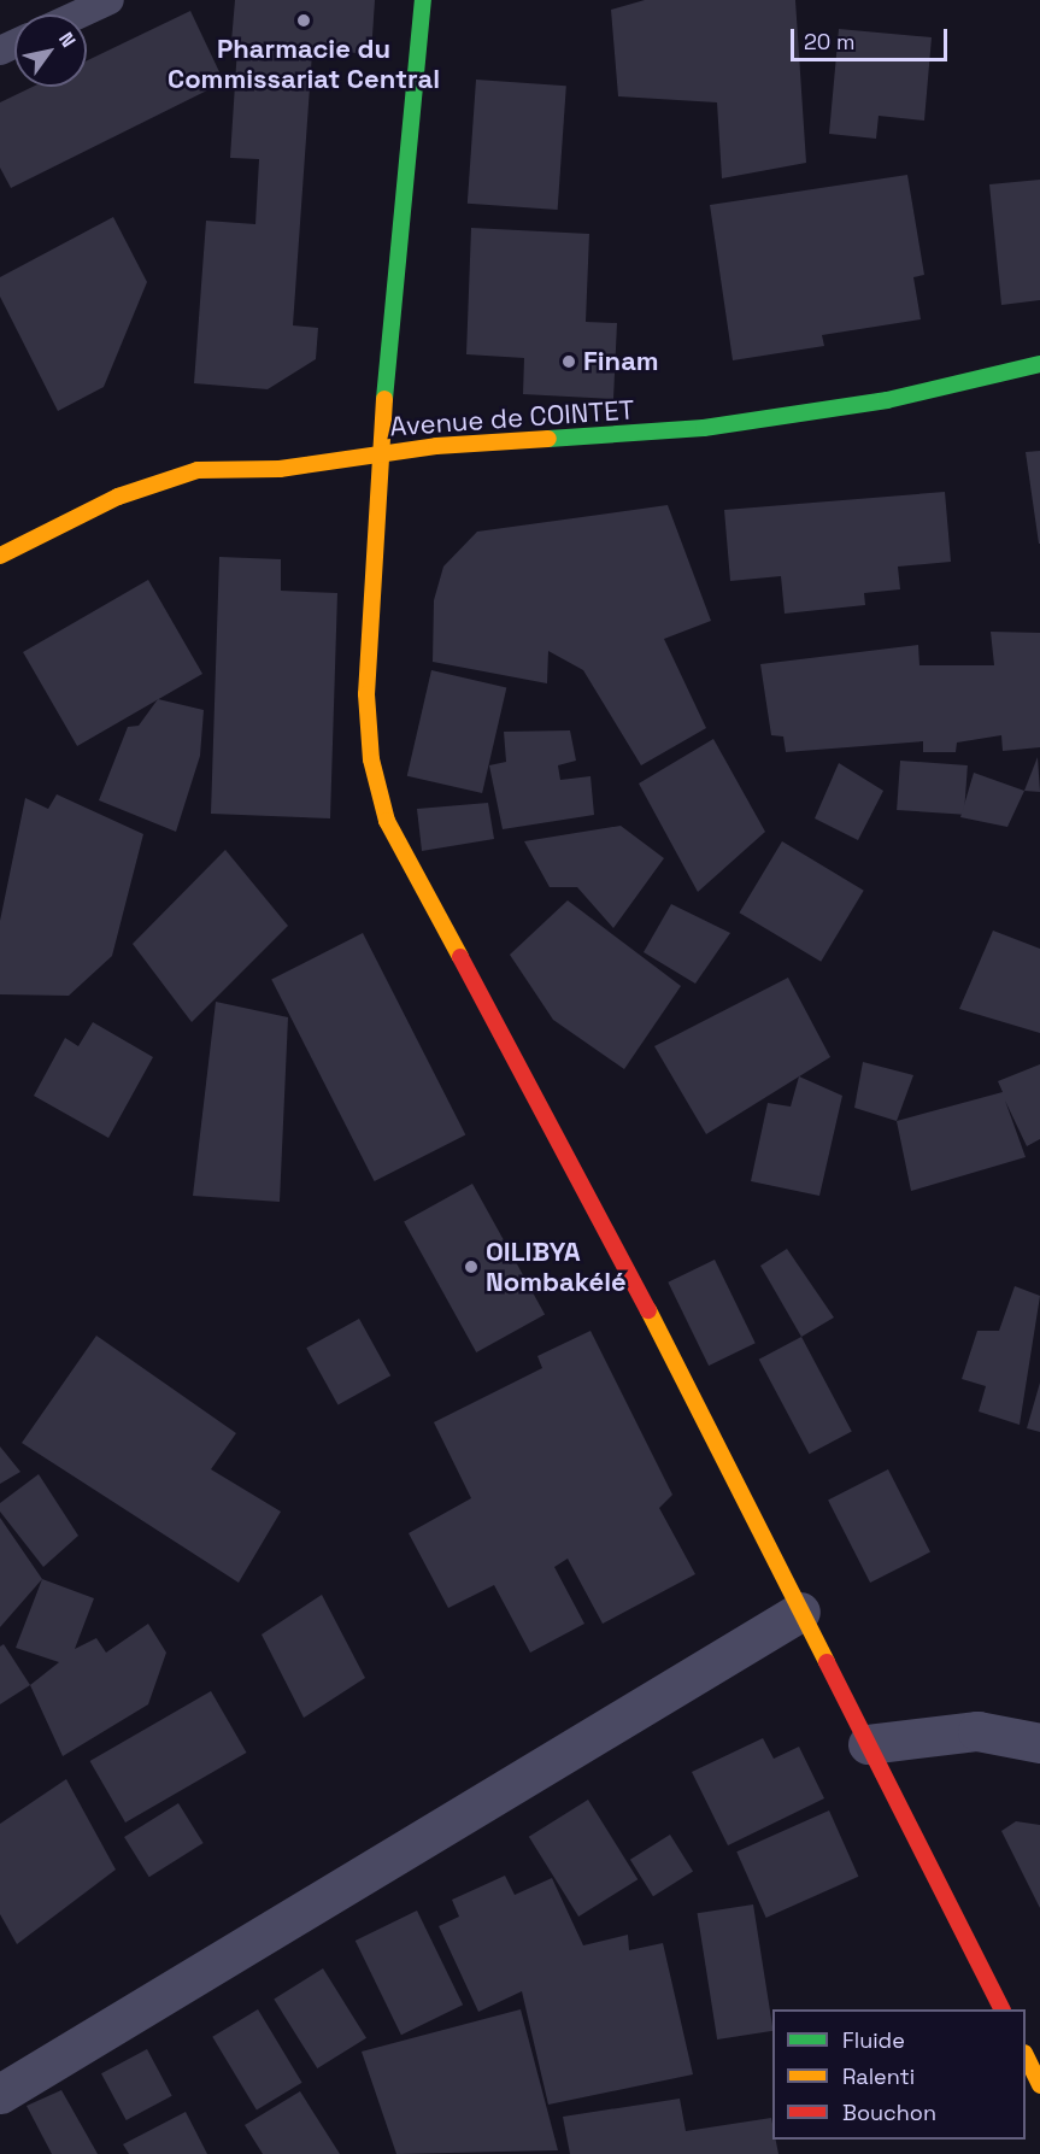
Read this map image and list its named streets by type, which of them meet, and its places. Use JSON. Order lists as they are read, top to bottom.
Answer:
{
  "streets": {
    "main road": ["Avenue de COINTET"]
  },
  "places": ["Pharmacie du Commissariat Central", "Finam", "OILIBYA Nombakélé"],
  "legend": ["Fluide", "Ralenti", "Bouchon"],
  "scale_bar": "20 m",
  "north": "top right"
}
